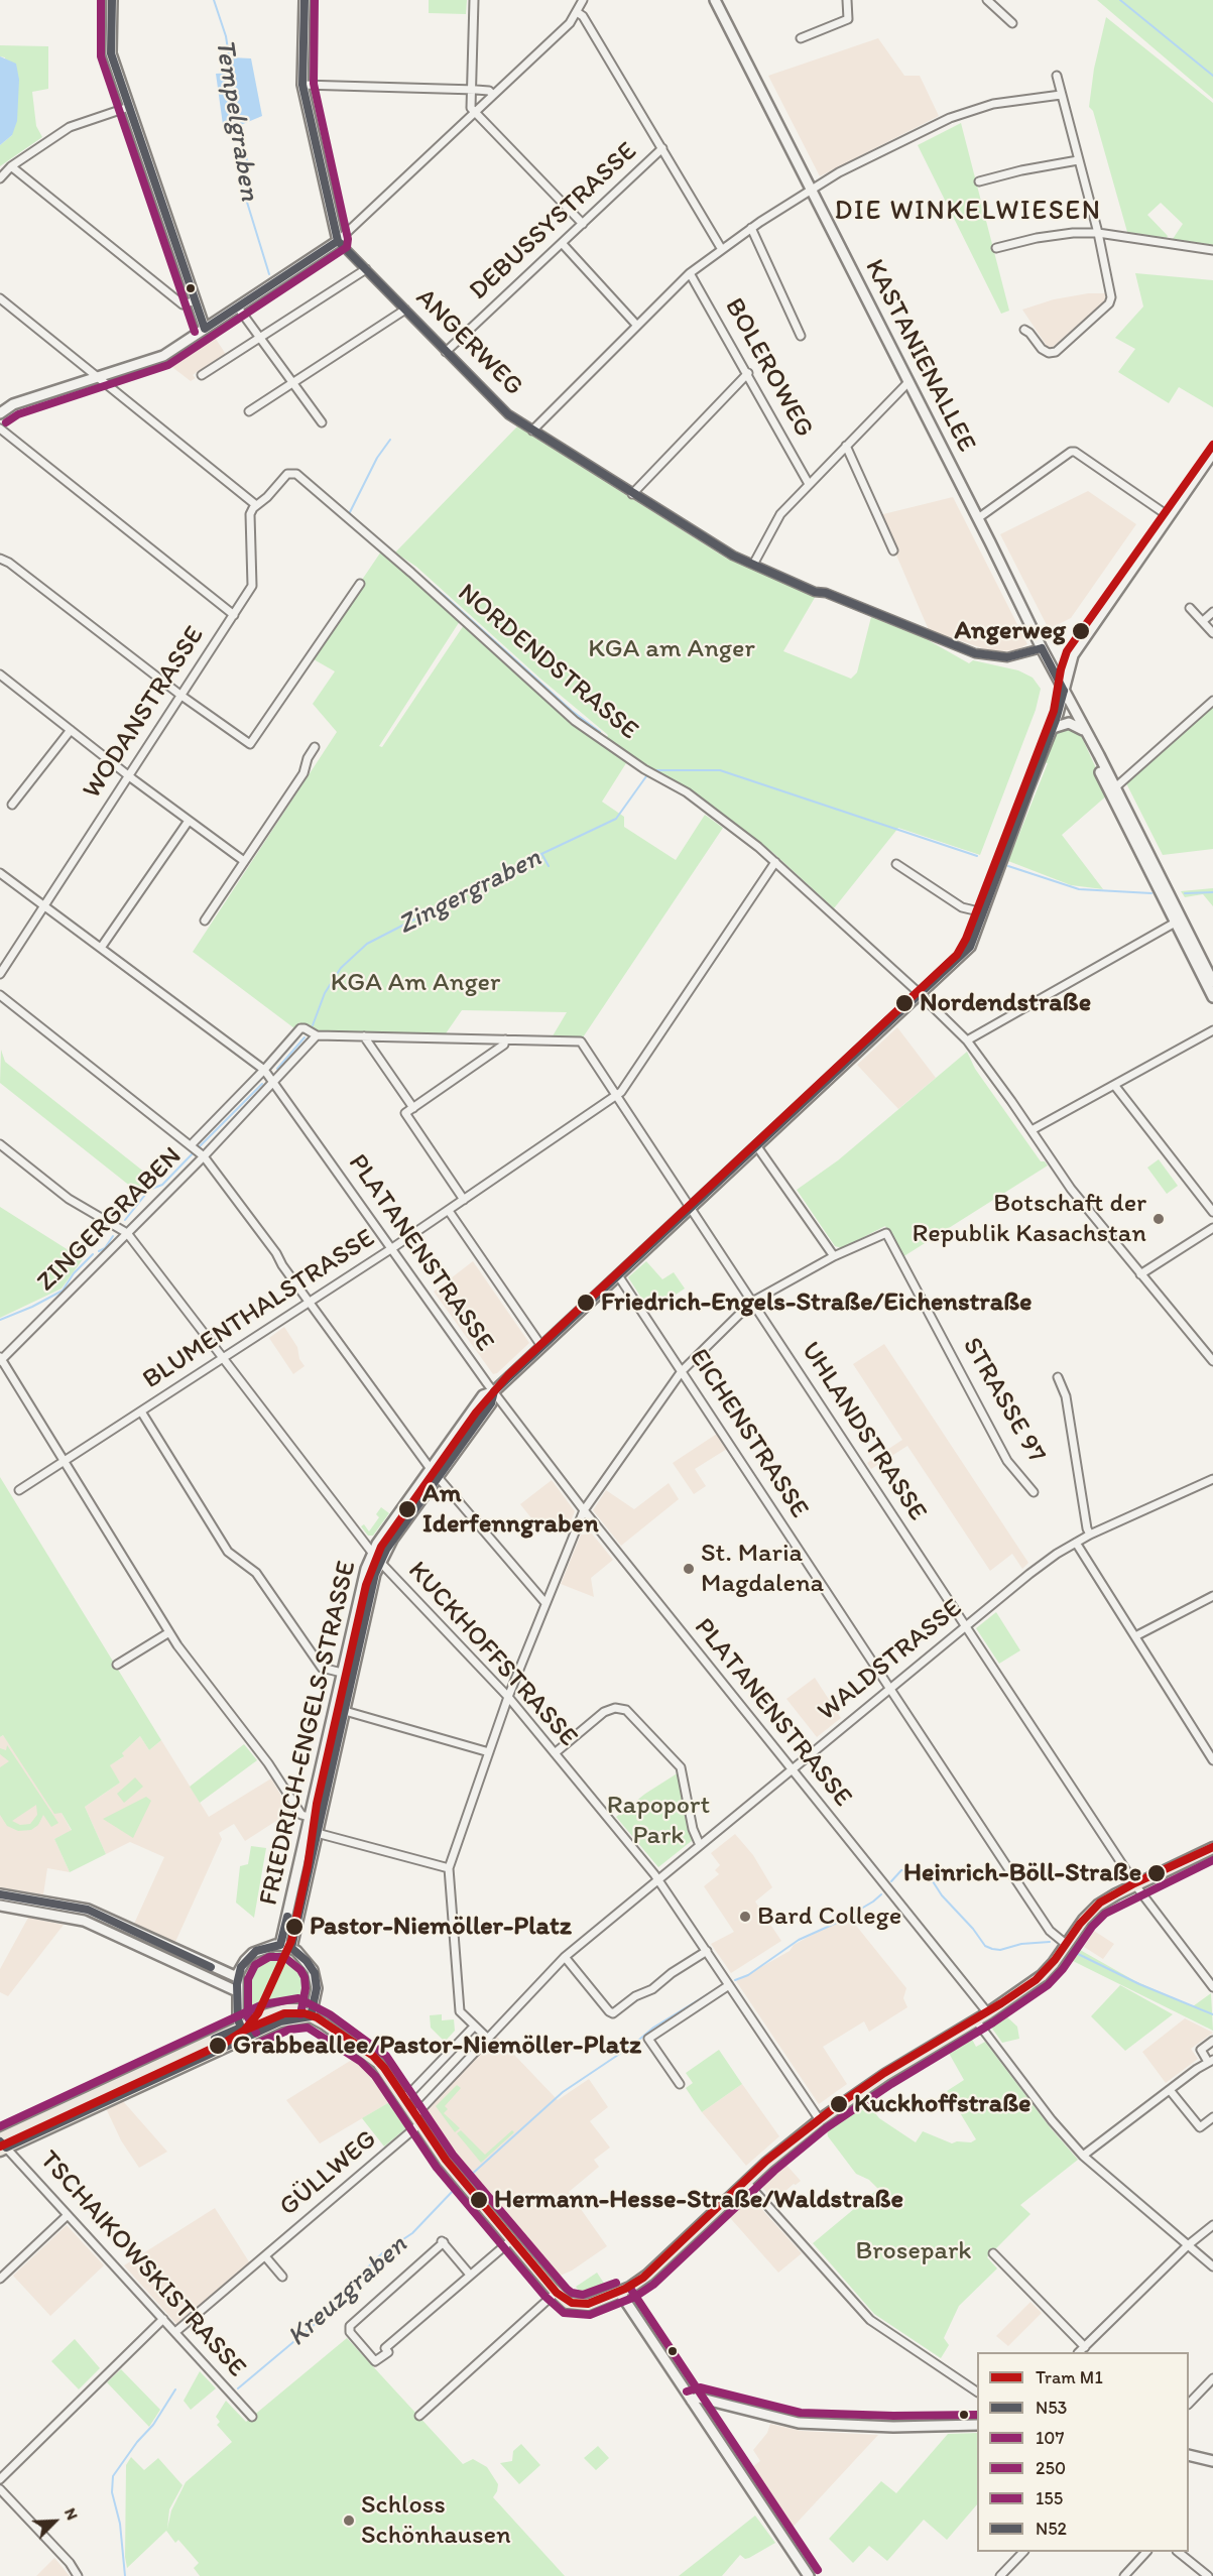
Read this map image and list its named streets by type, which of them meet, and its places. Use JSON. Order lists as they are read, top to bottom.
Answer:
{
  "streets": {
    "main road": ["KASTANIENALLEE", "FRIEDRICH-ENGELS-STRASSE"],
    "street": [
      "DEBUSSYSTRASSE",
      "ANGERWEG",
      "BOLEROWEG",
      "NORDENDSTRASSE",
      "WODANSTRASSE",
      "ZINGERGRABEN",
      "PLATANENSTRASSE",
      "BLUMENTHALSTRASSE",
      "STRASSE 97",
      "UHLANDSTRASSE",
      "EICHENSTRASSE",
      "KUCKHOFFSTRASSE",
      "WALDSTRASSE",
      "GÜLLWEG",
      "TSCHAIKOWSKISTRASSE"
    ]
  },
  "crossings": [
    ["DEBUSSYSTRASSE", "ANGERWEG"],
    ["ANGERWEG", "KASTANIENALLEE"],
    ["KASTANIENALLEE", "FRIEDRICH-ENGELS-STRASSE"],
    ["NORDENDSTRASSE", "WODANSTRASSE"],
    ["NORDENDSTRASSE", "BLUMENTHALSTRASSE"],
    ["NORDENDSTRASSE", "FRIEDRICH-ENGELS-STRASSE"],
    ["ZINGERGRABEN", "PLATANENSTRASSE"],
    ["ZINGERGRABEN", "UHLANDSTRASSE"],
    ["ZINGERGRABEN", "KUCKHOFFSTRASSE"],
    ["PLATANENSTRASSE", "BLUMENTHALSTRASSE"],
    ["PLATANENSTRASSE", "WALDSTRASSE"],
    ["PLATANENSTRASSE", "FRIEDRICH-ENGELS-STRASSE"],
    ["BLUMENTHALSTRASSE", "UHLANDSTRASSE"],
    ["BLUMENTHALSTRASSE", "KUCKHOFFSTRASSE"],
    ["UHLANDSTRASSE", "WALDSTRASSE"],
    ["UHLANDSTRASSE", "FRIEDRICH-ENGELS-STRASSE"],
    ["EICHENSTRASSE", "WALDSTRASSE"],
    ["EICHENSTRASSE", "FRIEDRICH-ENGELS-STRASSE"],
    ["KUCKHOFFSTRASSE", "WALDSTRASSE"],
    ["KUCKHOFFSTRASSE", "FRIEDRICH-ENGELS-STRASSE"],
    ["WALDSTRASSE", "GÜLLWEG"],
    ["GÜLLWEG", "TSCHAIKOWSKISTRASSE"]
  ],
  "districts": ["DIE WINKELWIESEN"],
  "water": ["Tempelgraben", "Zingergraben", "Kreuzgraben"],
  "parks": [
    "KGA am Anger",
    "KGA Am Anger",
    "Rapoport Park",
    "Brosepark"
  ],
  "places": [
    "Angerweg",
    "Nordendstraße",
    "Botschaft der Republik Kasachstan",
    "Friedrich-Engels-Straße/Eichenstraße",
    "Am Iderfenngraben",
    "St. Maria Magdalena",
    "Heinrich-Böll-Straße",
    "Bard College",
    "Pastor-Niemöller-Platz",
    "Grabbeallee/Pastor-Niemöller-Platz",
    "Kuckhoffstraße",
    "Hermann-Hesse-Straße/Waldstraße",
    "Schloss Schönhausen"
  ],
  "lines": [
    "transit line N53",
    "transit line 155",
    "tram line M1",
    "transit line 107",
    "transit line N52",
    "transit line 250"
  ],
  "legend": [
    "Tram M1",
    "N53",
    "107",
    "250",
    "155",
    "N52"
  ],
  "north": "top right"
}
